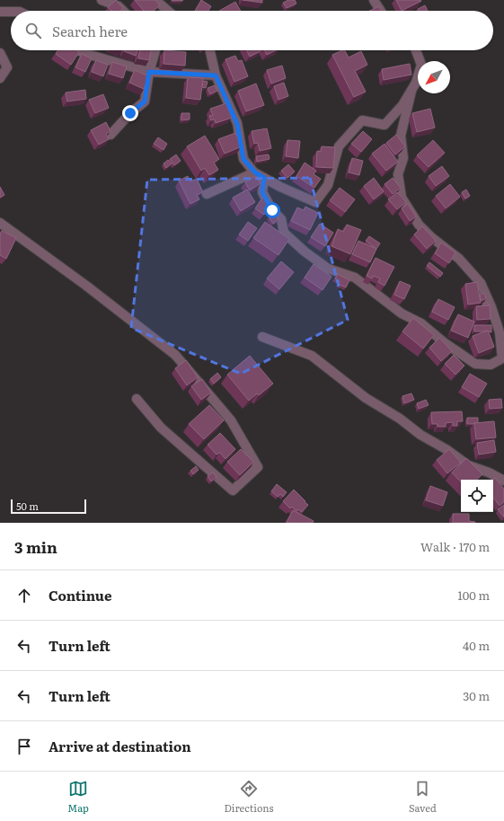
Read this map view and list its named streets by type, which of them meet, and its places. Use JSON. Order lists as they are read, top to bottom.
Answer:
{
  "scale_bar": "50 m",
  "north": "bottom left",
  "page": {
    "search": "Search here",
    "scale": "50 m",
    "heading": ["3 min", "Walk · 170 m"],
    "list": [
      ["Continue", "100 m"],
      ["Turn left", "40 m"],
      ["Turn left", "30 m"],
      "Arrive at destination"
    ],
    "nav": ["Map", "Directions", "Saved"]
  }
}
